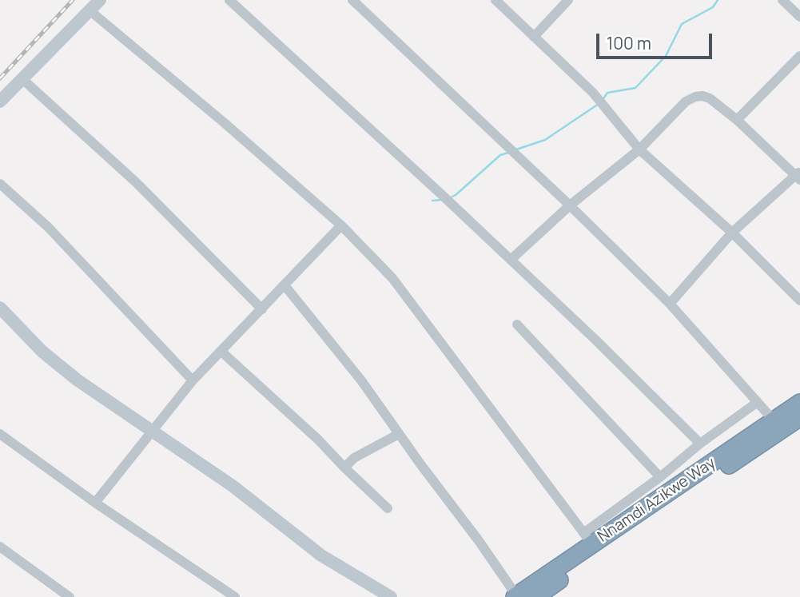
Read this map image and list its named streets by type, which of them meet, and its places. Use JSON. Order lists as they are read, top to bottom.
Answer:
{
  "streets": {
    "highway": ["Nnamdi Azikwe Way"]
  },
  "scale_bar": "100 m"
}
